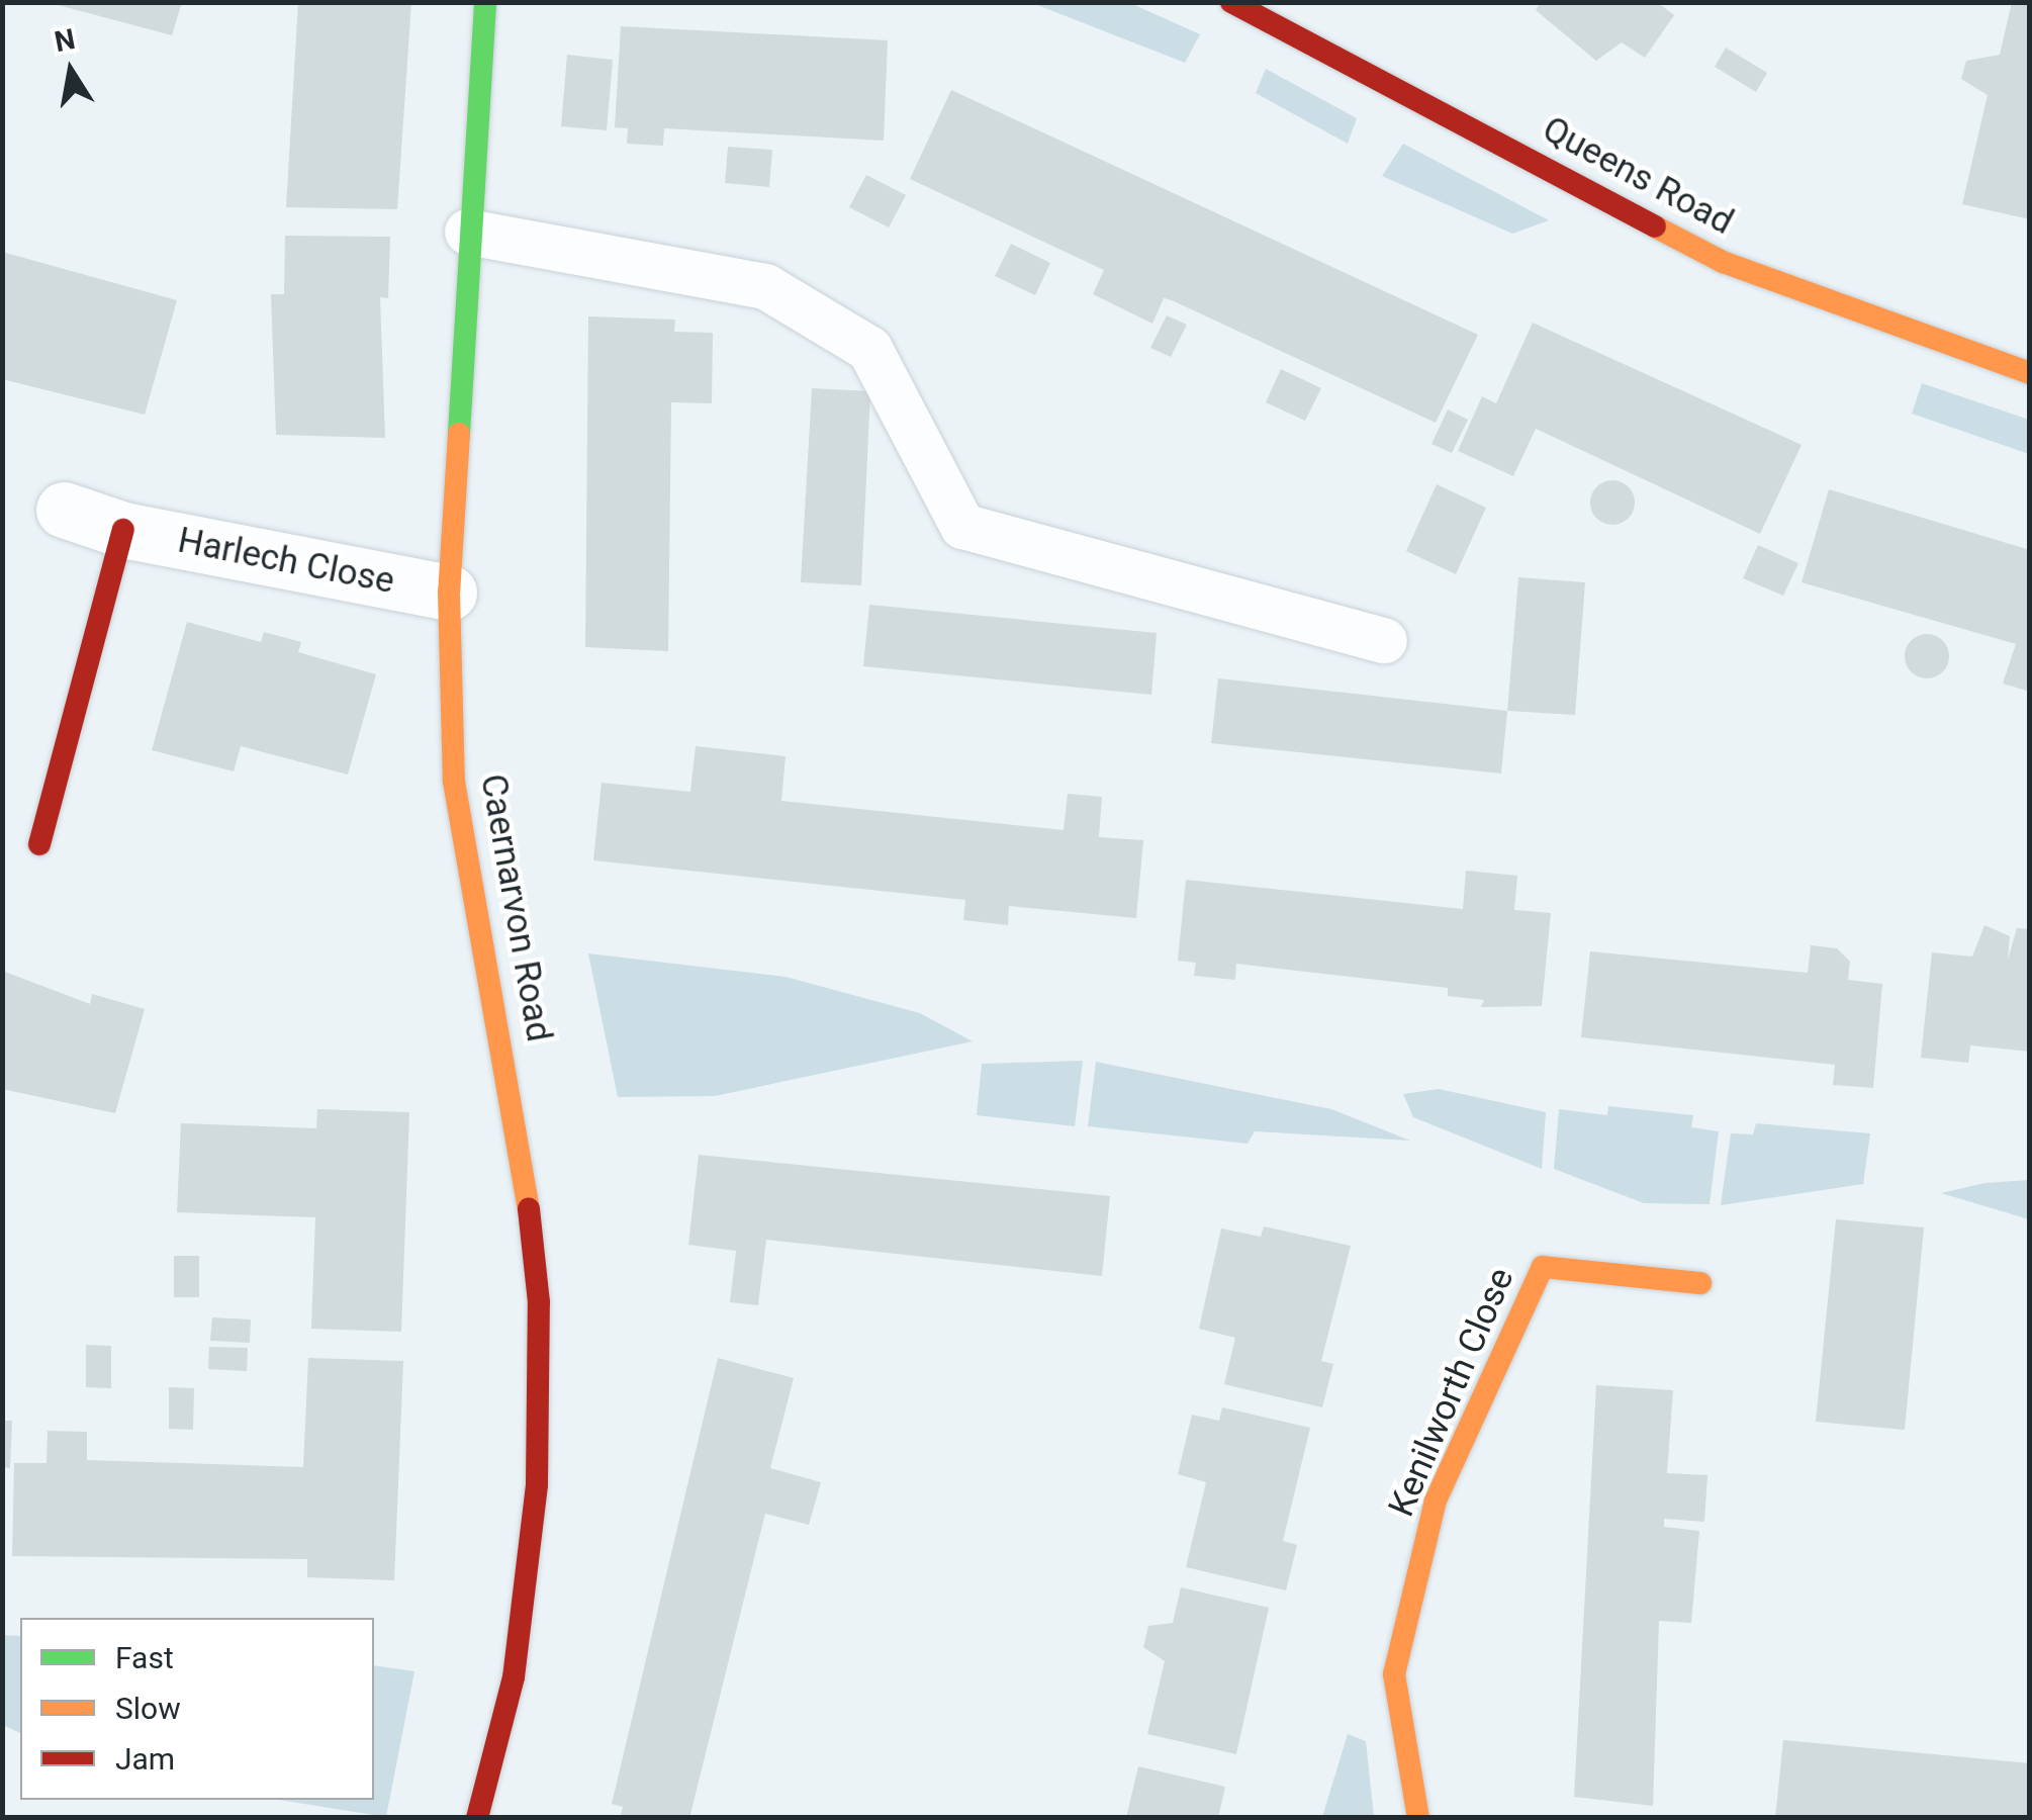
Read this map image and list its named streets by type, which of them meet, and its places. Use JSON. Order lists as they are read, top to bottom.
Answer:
{
  "streets": {
    "street": [
      "Queens Road",
      "Harlech Close",
      "Caernarvon Road",
      "Kenilworth Close"
    ]
  },
  "crossings": [
    ["Harlech Close", "Caernarvon Road"]
  ],
  "legend": ["Fast", "Slow", "Jam"],
  "north": "top"
}
